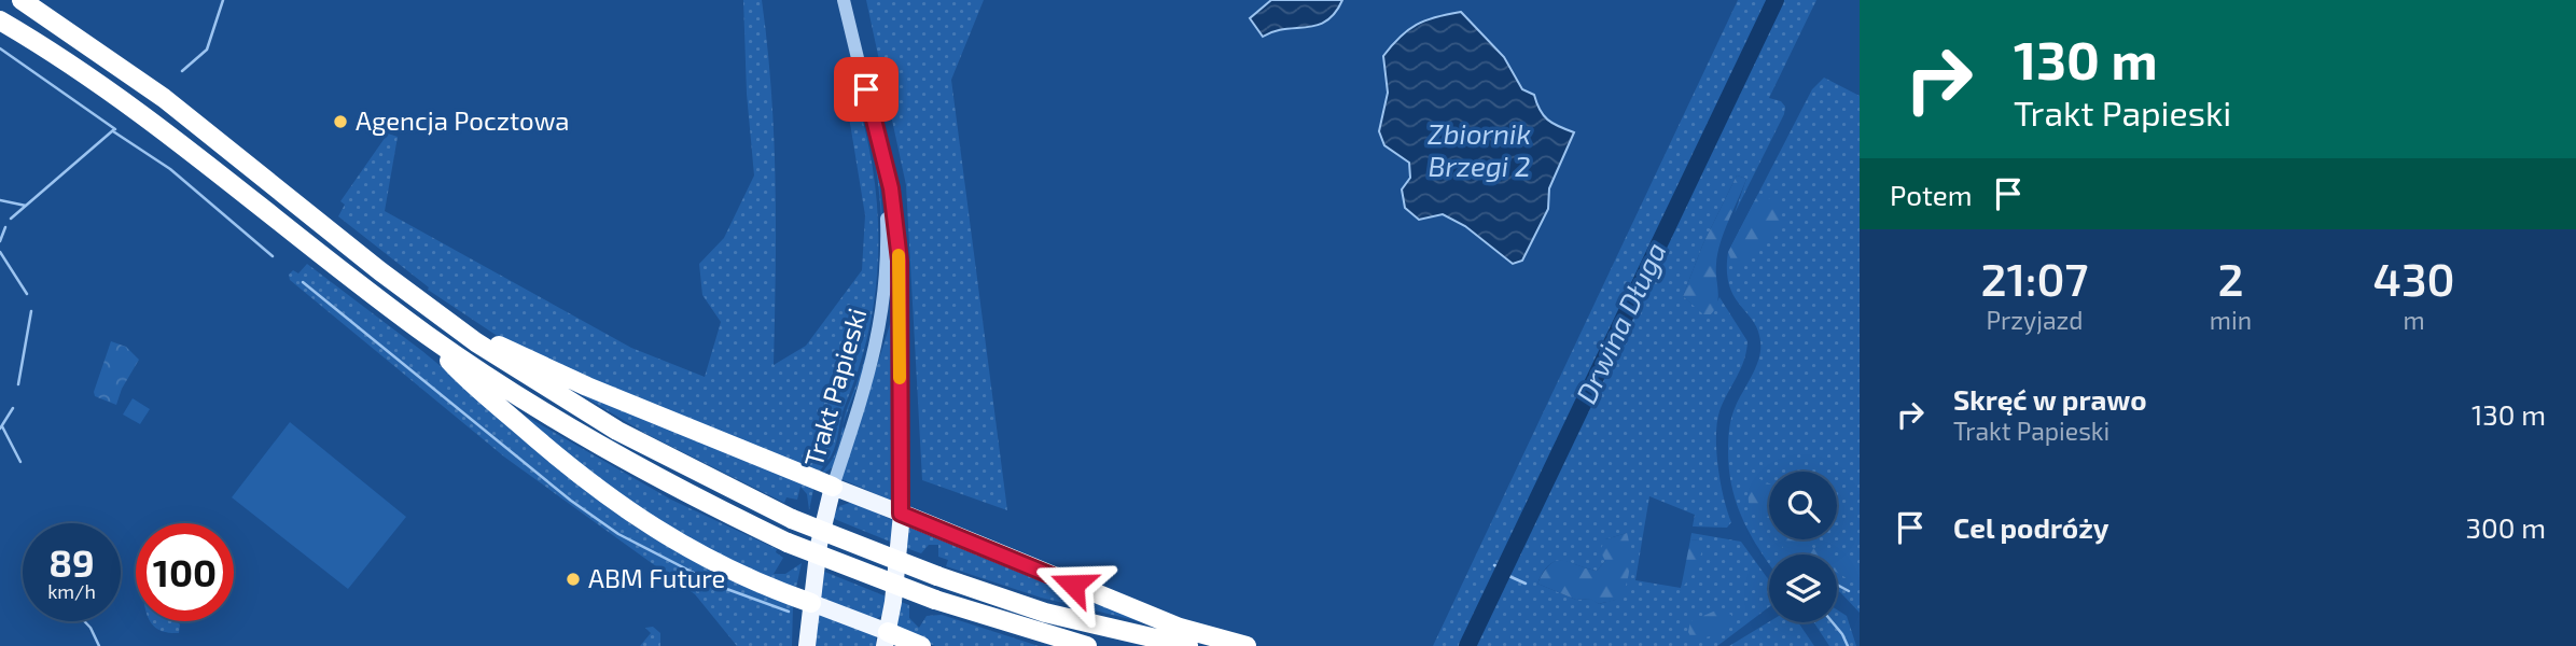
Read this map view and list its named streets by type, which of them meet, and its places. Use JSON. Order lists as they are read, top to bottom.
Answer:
{
  "streets": {
    "street": ["Trakt Papieski"]
  },
  "water": ["Zbiornik Brzegi 2", "Drwina Długa"],
  "places": ["Agencja Pocztowa", "ABM Future"],
  "page": {
    "turn": ["130 m", "Trakt Papieski"],
    "then": "Potem",
    "eta": [
      "21:07",
      "Przyjazd",
      "2",
      "min",
      "430",
      "m"
    ],
    "list": [
      {
        "name": "Skręć w prawo",
        "note": "Trakt Papieski",
        "value": "130 m"
      },
      {
        "name": "Cel podróży",
        "value": "300 m"
      }
    ],
    "speed": "89 km/h",
    "limit": "100"
  }
}
